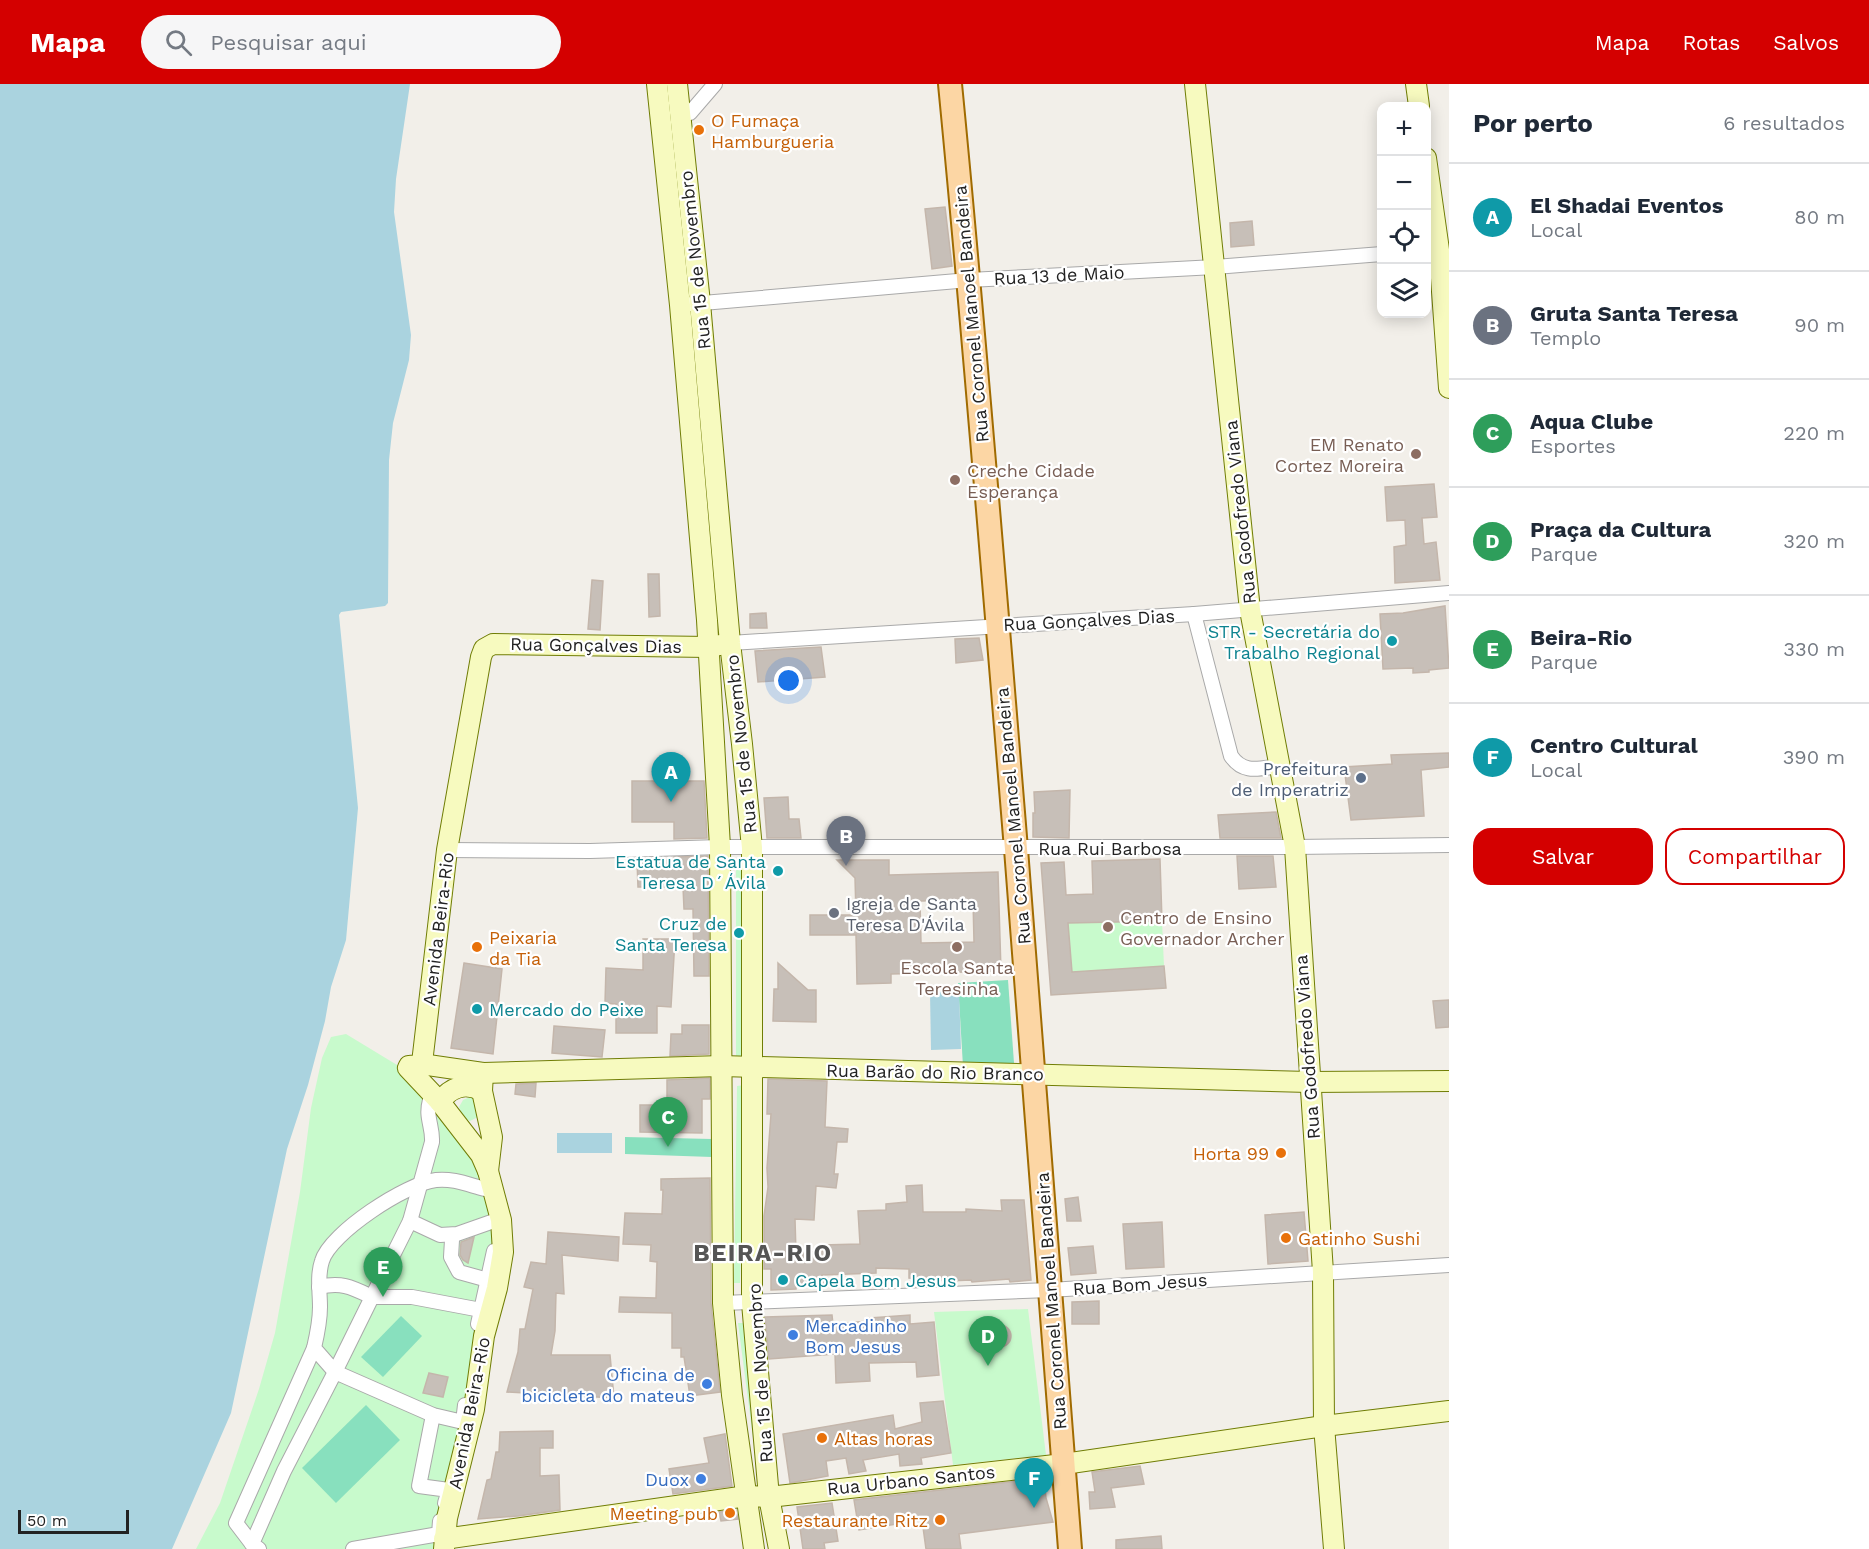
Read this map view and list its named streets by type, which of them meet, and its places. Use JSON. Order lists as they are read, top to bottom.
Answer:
{
  "streets": {
    "main road": [
      "Rua 15 de Novembro",
      "Rua Coronel Manoel Bandeira",
      "Rua Godofredo Viana",
      "Rua Gonçalves Dias",
      "Avenida Beira-Rio",
      "Rua Barão do Rio Branco",
      "Rua Urbano Santos"
    ],
    "street": ["Rua 13 de Maio", "Rua Rui Barbosa", "Rua Bom Jesus"]
  },
  "crossings": [
    ["Rua 15 de Novembro", "Rua 13 de Maio"],
    ["Rua 15 de Novembro", "Rua Gonçalves Dias"],
    ["Rua 15 de Novembro", "Rua Rui Barbosa"],
    ["Rua 15 de Novembro", "Rua Barão do Rio Branco"],
    ["Rua 15 de Novembro", "Rua Bom Jesus"],
    ["Rua 15 de Novembro", "Rua Urbano Santos"],
    ["Rua 13 de Maio", "Rua Coronel Manoel Bandeira"],
    ["Rua 13 de Maio", "Rua Godofredo Viana"],
    ["Rua Coronel Manoel Bandeira", "Rua Gonçalves Dias"],
    ["Rua Coronel Manoel Bandeira", "Rua Rui Barbosa"],
    ["Rua Coronel Manoel Bandeira", "Rua Barão do Rio Branco"],
    ["Rua Coronel Manoel Bandeira", "Rua Bom Jesus"],
    ["Rua Coronel Manoel Bandeira", "Rua Urbano Santos"],
    ["Rua Godofredo Viana", "Rua Gonçalves Dias"],
    ["Rua Godofredo Viana", "Rua Rui Barbosa"],
    ["Rua Godofredo Viana", "Rua Barão do Rio Branco"],
    ["Rua Godofredo Viana", "Rua Bom Jesus"],
    ["Rua Godofredo Viana", "Rua Urbano Santos"],
    ["Rua Gonçalves Dias", "Avenida Beira-Rio"],
    ["Rua Rui Barbosa", "Avenida Beira-Rio"],
    ["Avenida Beira-Rio", "Rua Barão do Rio Branco"],
    ["Avenida Beira-Rio", "Rua Urbano Santos"]
  ],
  "districts": ["BEIRA-RIO"],
  "places": [
    "O Fumaça Hamburgueria",
    "EM Renato Cortez Moreira",
    "Creche Cidade Esperança",
    "STR - Secretária do Trabalho Regional",
    "Prefeitura de Imperatriz",
    "Estatua de Santa Teresa D´Ávila",
    "Igreja de Santa Teresa D'Ávila",
    "Centro de Ensino Governador Archer",
    "Cruz de Santa Teresa",
    "Peixaria da Tia",
    "Escola Santa Teresinha",
    "Mercado do Peixe",
    "Horta 99",
    "Gatinho Sushi",
    "Capela Bom Jesus",
    "Mercadinho Bom Jesus",
    "Oficina de bicicleta do mateus",
    "Altas horas",
    "Duox",
    "Meeting pub",
    "Restaurante Ritz"
  ],
  "scale_bar": "50 m",
  "page": {
    "header": "Mapa",
    "search": "Pesquisar aqui",
    "nav": ["Mapa", "Rotas", "Salvos"],
    "heading": ["Por perto", "6 resultados"],
    "map_buttons": ["+", "−"],
    "list": [
      {
        "mark": "A",
        "name": "El Shadai Eventos",
        "note": "Local",
        "value": "80 m"
      },
      {
        "mark": "B",
        "name": "Gruta Santa Teresa",
        "note": "Templo",
        "value": "90 m"
      },
      {
        "mark": "C",
        "name": "Aqua Clube",
        "note": "Esportes",
        "value": "220 m"
      },
      {
        "mark": "D",
        "name": "Praça da Cultura",
        "note": "Parque",
        "value": "320 m"
      },
      {
        "mark": "E",
        "name": "Beira-Rio",
        "note": "Parque",
        "value": "330 m"
      },
      {
        "mark": "F",
        "name": "Centro Cultural",
        "note": "Local",
        "value": "390 m"
      }
    ],
    "pins": [
      "A",
      "B",
      "C",
      "E",
      "D",
      "F"
    ],
    "buttons": ["Salvar", "Compartilhar"],
    "scale": "50 m"
  }
}
